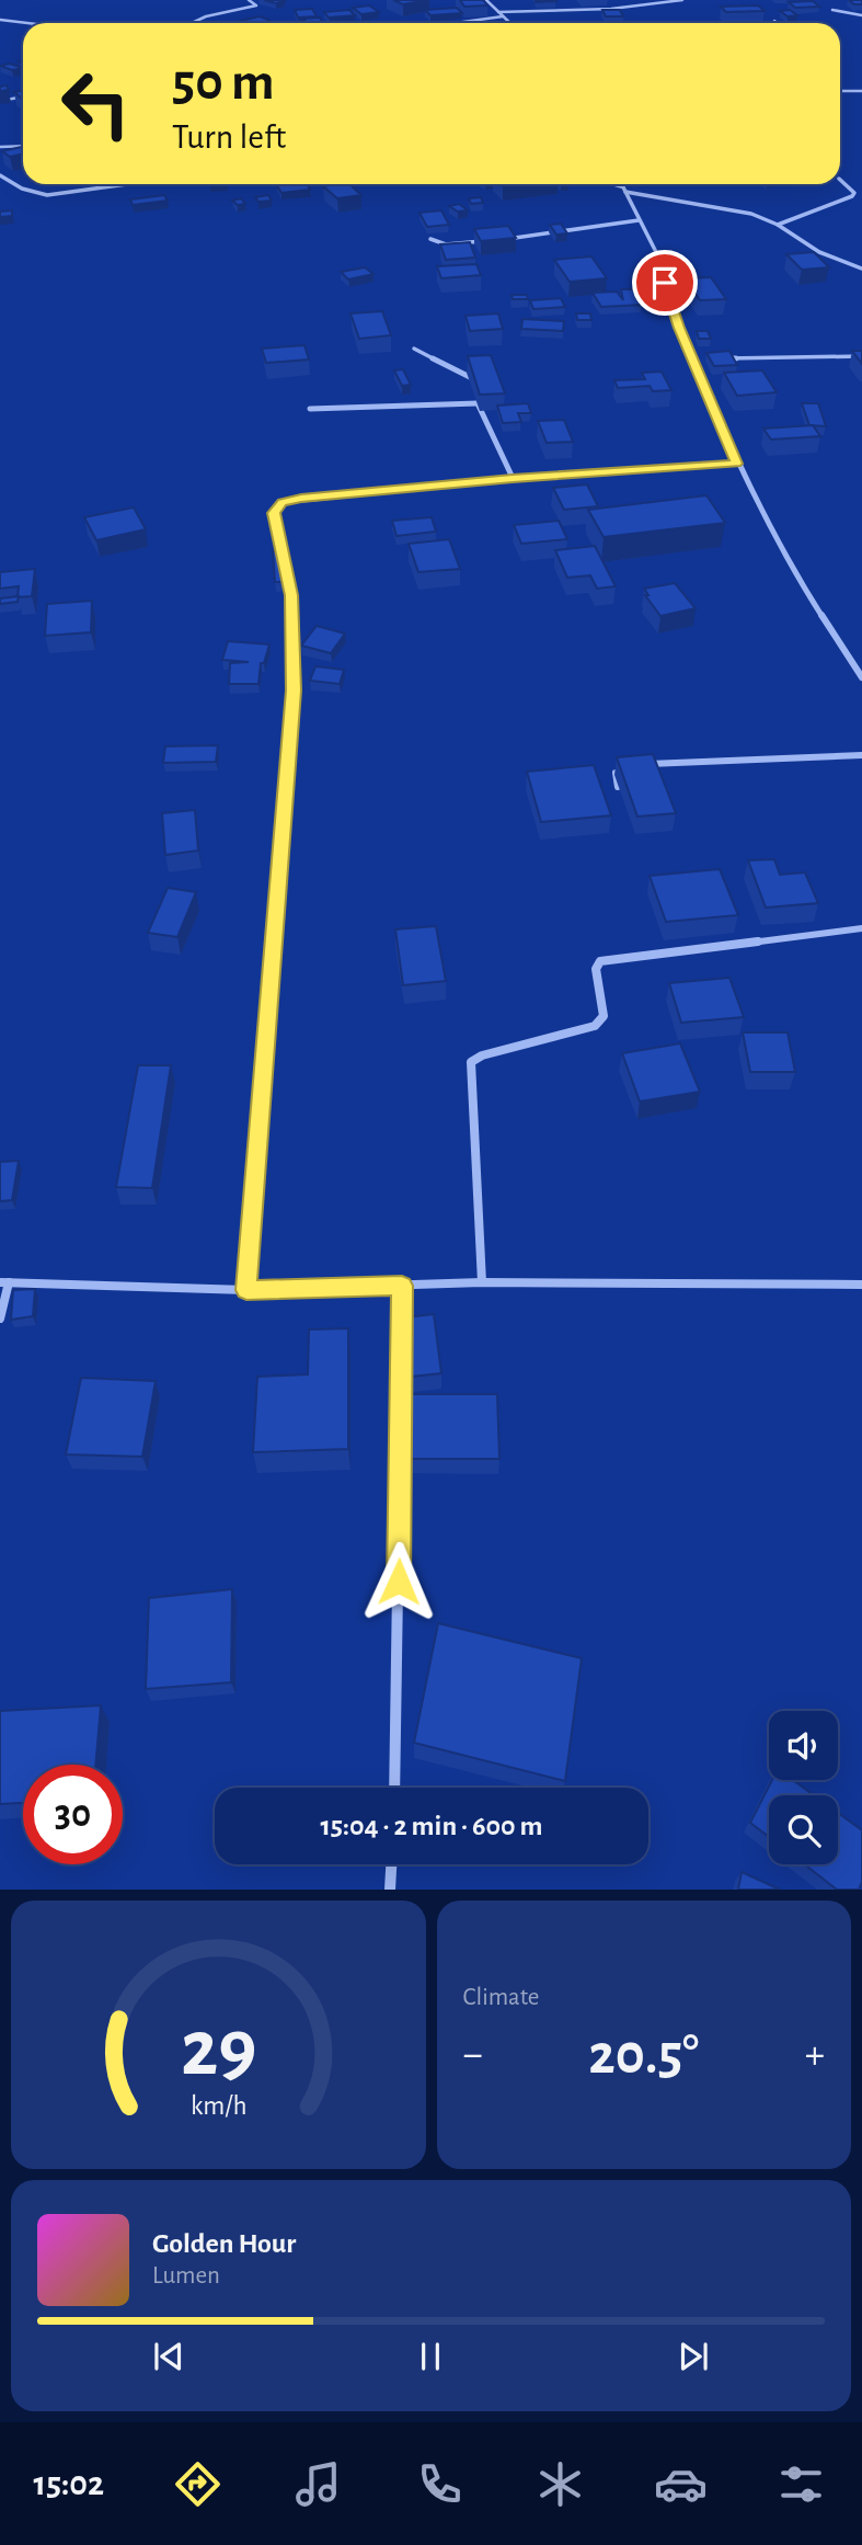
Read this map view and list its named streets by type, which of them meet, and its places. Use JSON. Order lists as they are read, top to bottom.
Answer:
{
  "page": {
    "turn": ["50 m", "Turn left"],
    "limit": "30",
    "trip": "15:04 · 2 min · 600 m",
    "tile": "Climate",
    "heat": ["−", "20.5°", "+"],
    "song": ["Golden Hour", "Lumen"],
    "tabs": "15:02",
    "gauge": ["29", "km/h"]
  }
}
